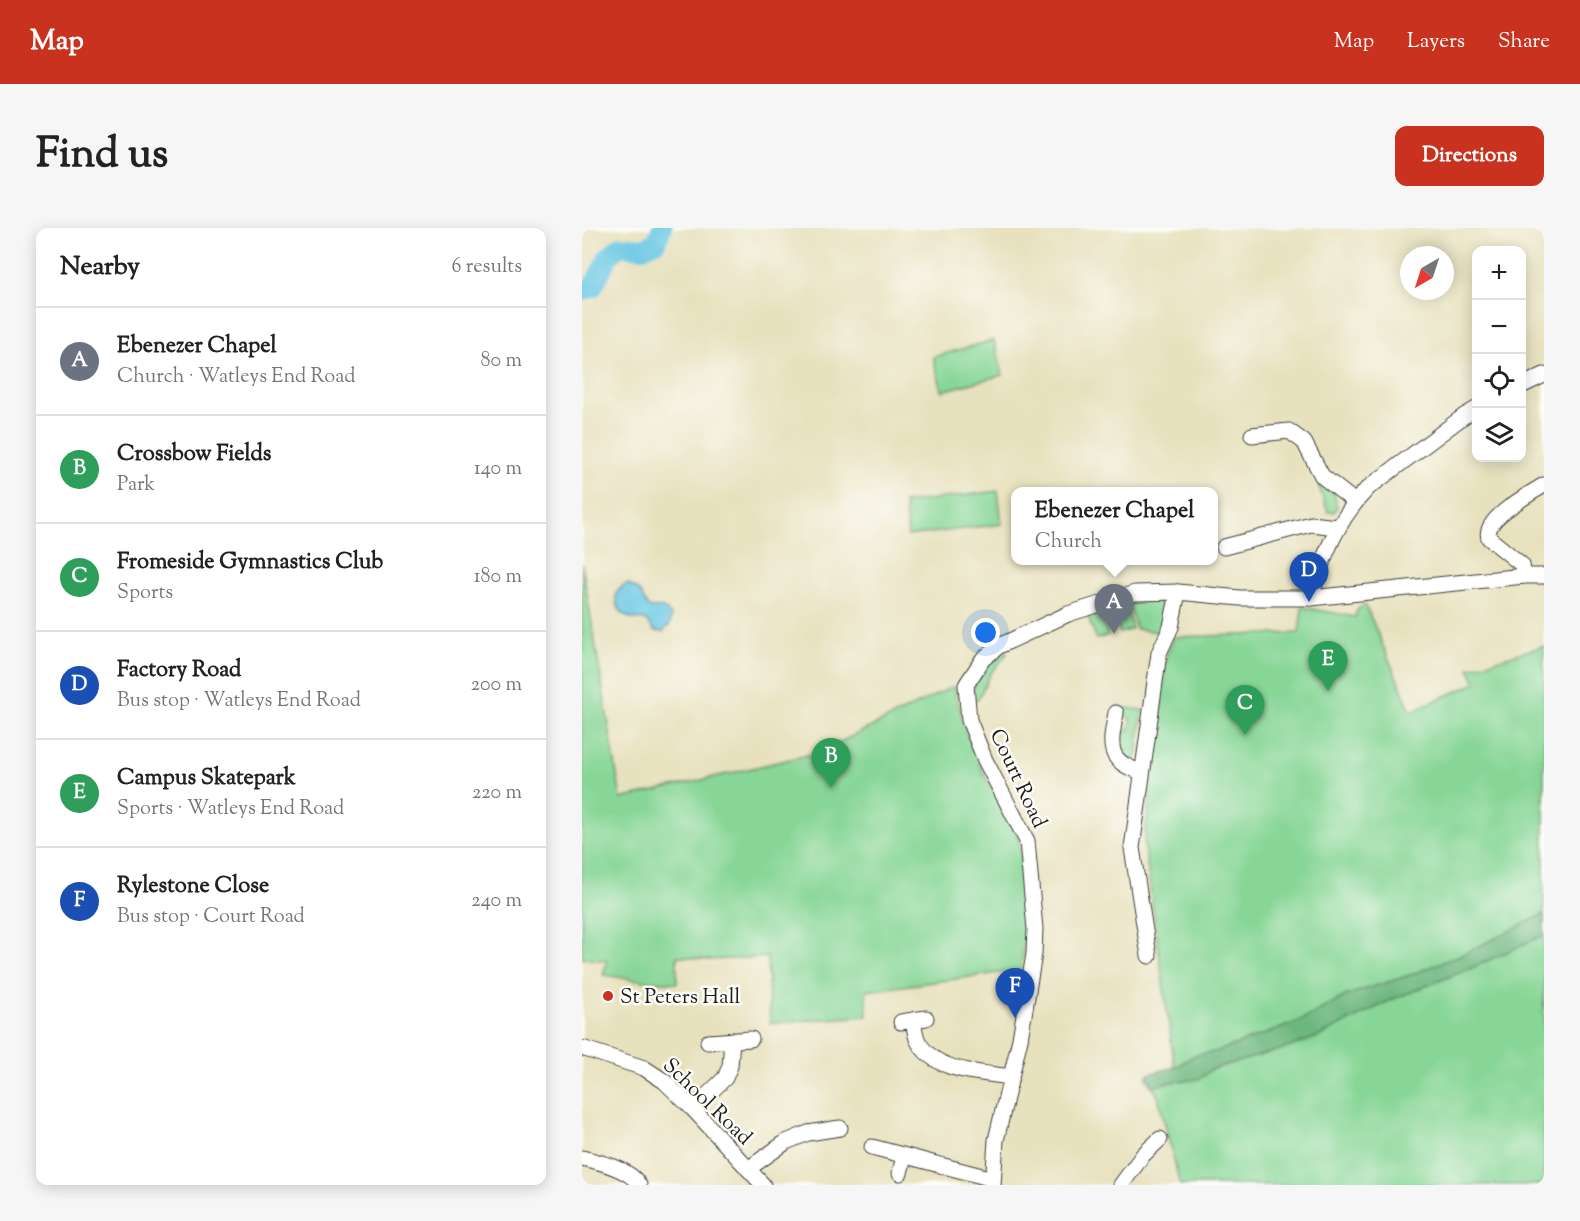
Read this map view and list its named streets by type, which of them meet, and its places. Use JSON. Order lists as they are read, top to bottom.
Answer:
{
  "streets": {
    "street": ["Court Road", "School Road"]
  },
  "places": ["St Peters Hall"],
  "north": "bottom left",
  "page": {
    "header": "Map",
    "nav": ["Map", "Layers", "Share"],
    "title": "Find us",
    "buttons": "Directions",
    "heading": ["Nearby", "6 results"],
    "map_buttons": ["+", "−"],
    "list": [
      {
        "mark": "A",
        "name": "Ebenezer Chapel",
        "note": "Church · Watleys End Road",
        "value": "80 m"
      },
      {
        "mark": "B",
        "name": "Crossbow Fields",
        "note": "Park",
        "value": "140 m"
      },
      {
        "mark": "C",
        "name": "Fromeside Gymnastics Club",
        "note": "Sports",
        "value": "180 m"
      },
      {
        "mark": "D",
        "name": "Factory Road",
        "note": "Bus stop · Watleys End Road",
        "value": "200 m"
      },
      {
        "mark": "E",
        "name": "Campus Skatepark",
        "note": "Sports · Watleys End Road",
        "value": "220 m"
      },
      {
        "mark": "F",
        "name": "Rylestone Close",
        "note": "Bus stop · Court Road",
        "value": "240 m"
      }
    ],
    "popup": ["Ebenezer Chapel", "Church"],
    "pins": [
      "D",
      "A",
      "E",
      "C",
      "B",
      "F"
    ]
  }
}
